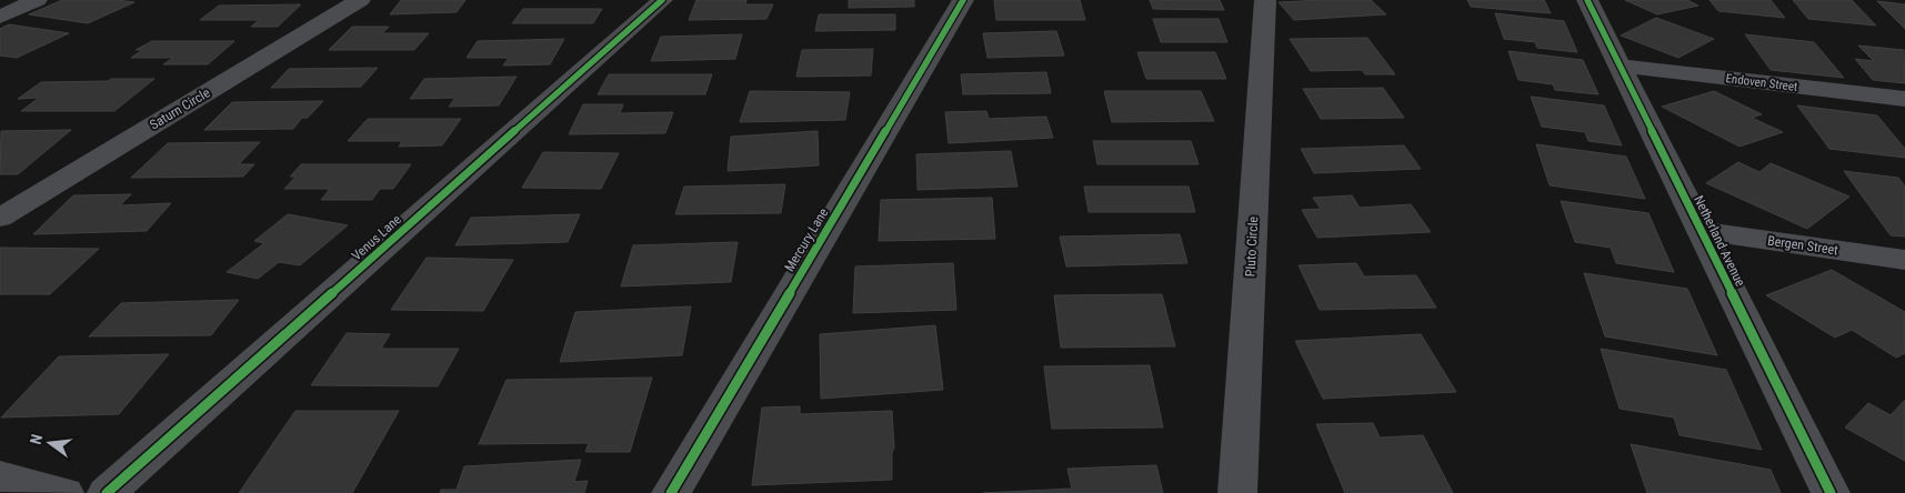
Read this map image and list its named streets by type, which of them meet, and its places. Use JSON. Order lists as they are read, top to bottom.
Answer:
{
  "streets": {
    "street": [
      "Endoven Street",
      "Saturn Circle",
      "Venus Lane",
      "Mercury Lane",
      "Netherland Avenue",
      "Bergen Street",
      "Pluto Circle"
    ]
  },
  "crossings": [
    ["Endoven Street", "Netherland Avenue"],
    ["Netherland Avenue", "Bergen Street"]
  ],
  "north": "left"
}
